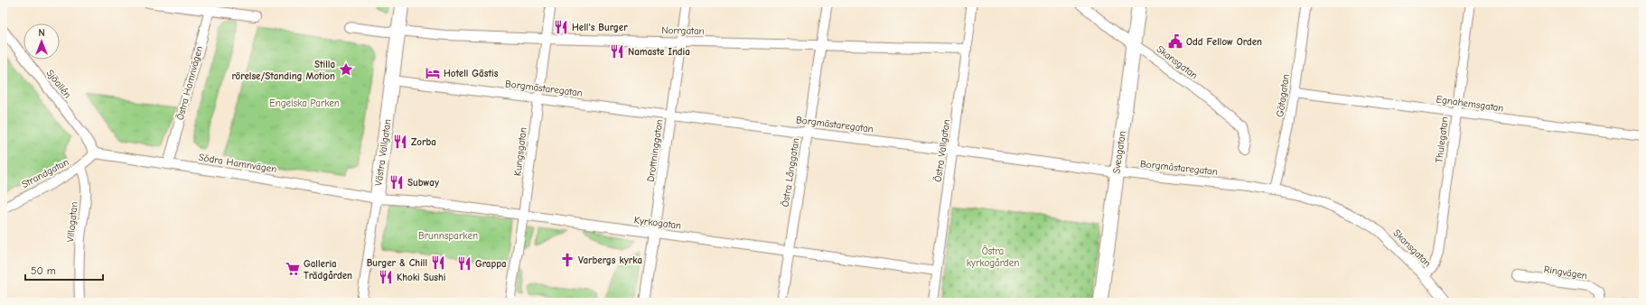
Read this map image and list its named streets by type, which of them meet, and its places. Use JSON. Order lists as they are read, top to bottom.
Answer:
{
  "streets": {
    "street": [
      "Norrgatan",
      "Skansgatan",
      "Östra Hamnvägen",
      "Sjöallén",
      "Borgmästaregatan",
      "Götagatan",
      "Egnahemsgatan",
      "Thulegatan",
      "Drottninggatan",
      "Östra Vallgatan",
      "Kungsgatan",
      "Västra Vallgatan",
      "Sveagatan",
      "Södra Hamnvägen",
      "Östra Långgatan",
      "Strandgatan",
      "Villagatan",
      "Kyrkogatan",
      "Ringvägen"
    ]
  },
  "crossings": [
    ["Norrgatan", "Drottninggatan"],
    ["Norrgatan", "Östra Vallgatan"],
    ["Norrgatan", "Kungsgatan"],
    ["Norrgatan", "Västra Vallgatan"],
    ["Norrgatan", "Östra Långgatan"],
    ["Skansgatan", "Borgmästaregatan"],
    ["Skansgatan", "Götagatan"],
    ["Skansgatan", "Thulegatan"],
    ["Skansgatan", "Sveagatan"],
    ["Östra Hamnvägen", "Södra Hamnvägen"],
    ["Sjöallén", "Södra Hamnvägen"],
    ["Sjöallén", "Strandgatan"],
    ["Borgmästaregatan", "Götagatan"],
    ["Borgmästaregatan", "Drottninggatan"],
    ["Borgmästaregatan", "Östra Vallgatan"],
    ["Borgmästaregatan", "Kungsgatan"],
    ["Borgmästaregatan", "Västra Vallgatan"],
    ["Borgmästaregatan", "Sveagatan"],
    ["Borgmästaregatan", "Östra Långgatan"],
    ["Götagatan", "Egnahemsgatan"],
    ["Egnahemsgatan", "Thulegatan"],
    ["Drottninggatan", "Kyrkogatan"],
    ["Östra Vallgatan", "Kyrkogatan"],
    ["Kungsgatan", "Kyrkogatan"],
    ["Västra Vallgatan", "Södra Hamnvägen"],
    ["Västra Vallgatan", "Kyrkogatan"],
    ["Södra Hamnvägen", "Strandgatan"],
    ["Södra Hamnvägen", "Kyrkogatan"],
    ["Östra Långgatan", "Kyrkogatan"],
    ["Strandgatan", "Villagatan"]
  ],
  "parks": ["Engelska Parken", "Brunnsparken", "Östra kyrkogården"],
  "places": {
    "restaurant": [
      "Hell's Burger",
      "Namaste India",
      "Zorba",
      "Subway",
      "Burger & Chill",
      "Grappa",
      "Khoki Sushi"
    ],
    "public building": ["Odd Fellow Orden"],
    "place": ["Stilla rörelse/Standing Motion"],
    "hotel": ["Hotell Gästis"],
    "church": ["Varbergs kyrka"],
    "supermarket": ["Galleria Trädgården"]
  },
  "scale_bar": "50 m",
  "north": "top"
}
